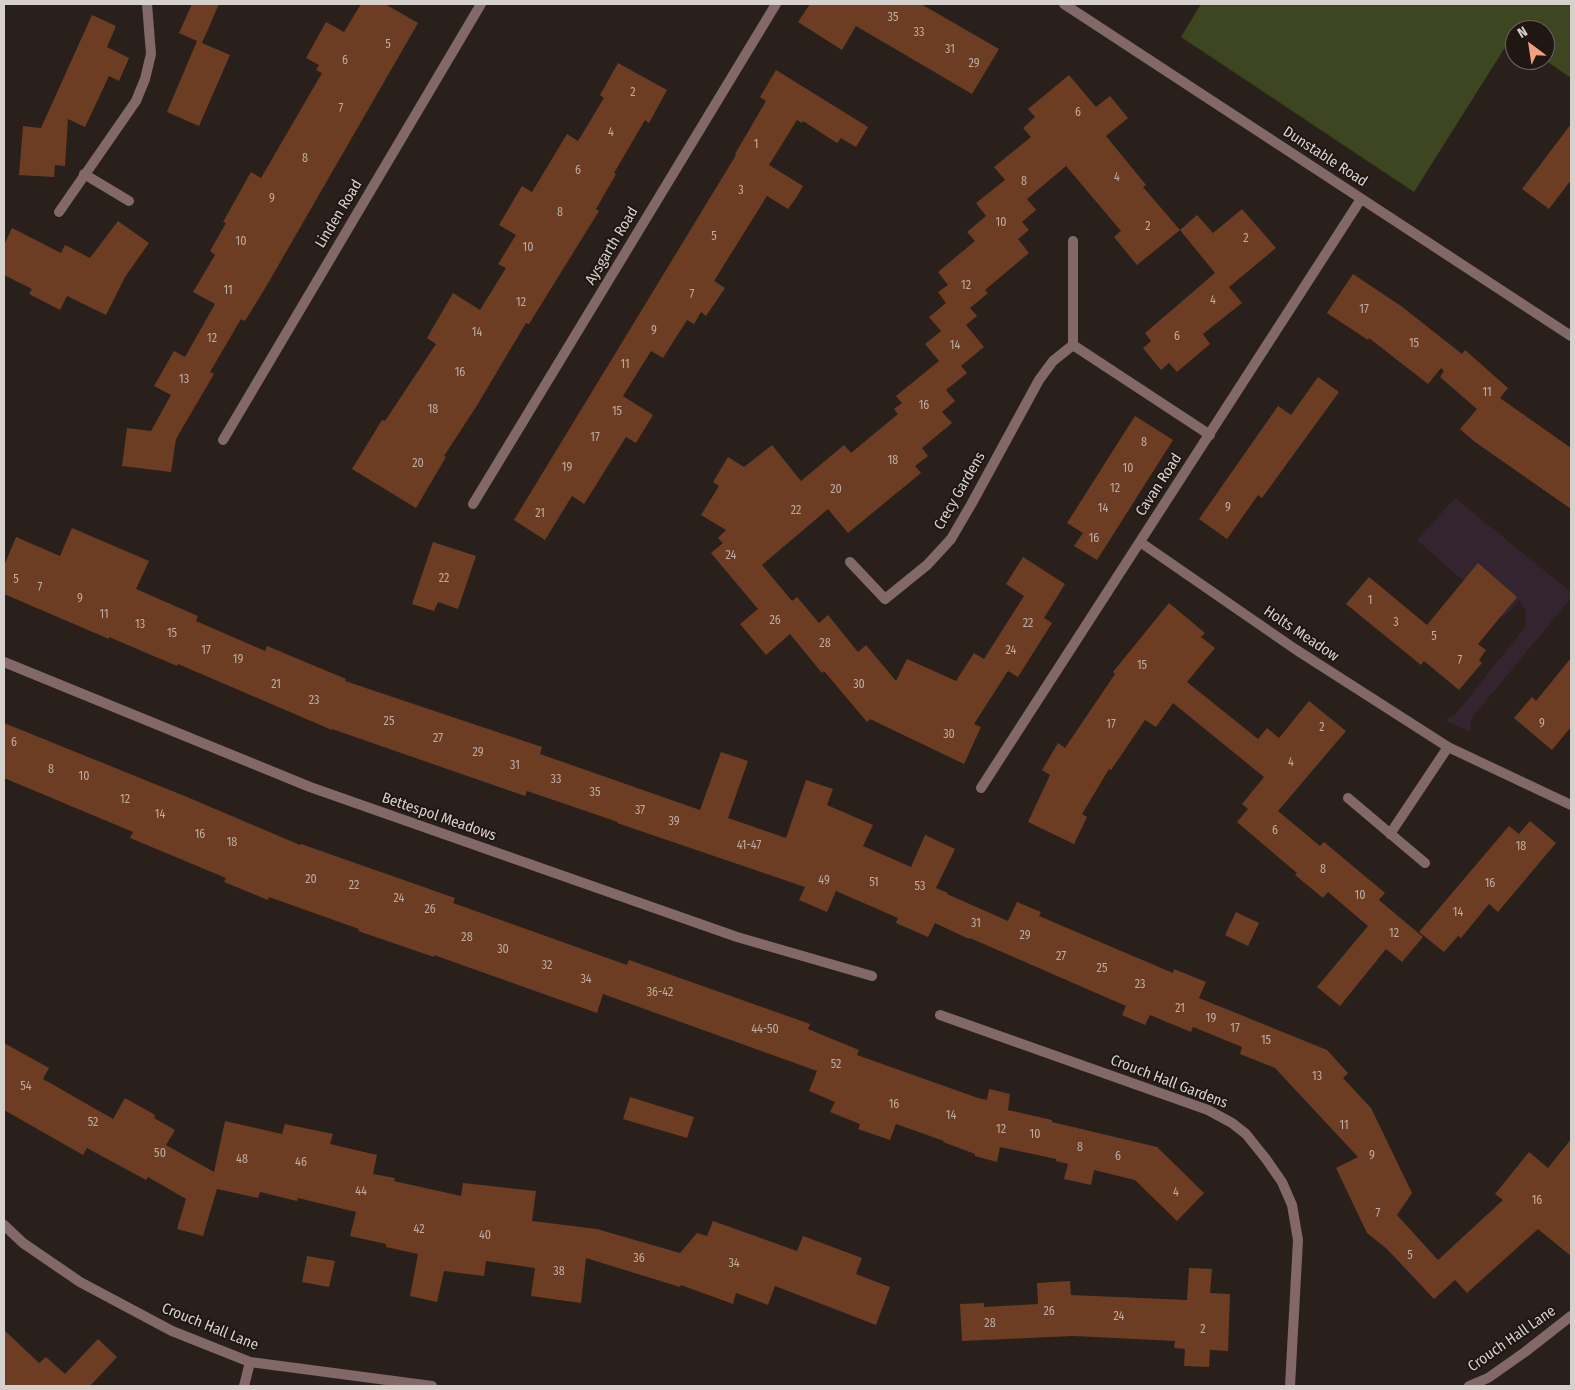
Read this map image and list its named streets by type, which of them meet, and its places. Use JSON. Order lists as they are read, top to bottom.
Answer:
{
  "streets": {
    "street": [
      "Dunstable Road",
      "Linden Road",
      "Aysgarth Road",
      "Cavan Road",
      "Crecy Gardens",
      "Holts Meadow",
      "Bettespol Meadows",
      "Crouch Hall Gardens",
      "Crouch Hall Lane"
    ]
  },
  "crossings": [
    ["Dunstable Road", "Cavan Road"],
    ["Cavan Road", "Holts Meadow"]
  ],
  "house_numbers": [
    "35",
    "33",
    "5",
    "31",
    "6",
    "29",
    "2",
    "7",
    "6",
    "4",
    "1",
    "8",
    "6",
    "4",
    "8",
    "3",
    "9",
    "8",
    "10",
    "2",
    "5",
    "2",
    "10",
    "10",
    "12",
    "11",
    "7",
    "4",
    "12",
    "17",
    "9",
    "14",
    "6",
    "12",
    "15",
    "14",
    "11",
    "16",
    "13",
    "11",
    "16",
    "18",
    "15",
    "17",
    "8",
    "18",
    "20",
    "19",
    "10",
    "12",
    "20",
    "9",
    "14",
    "22",
    "21",
    "16",
    "24",
    "22",
    "5",
    "7",
    "9",
    "1",
    "11",
    "26",
    "3",
    "22",
    "13",
    "15",
    "5",
    "28",
    "17",
    "24",
    "19",
    "7",
    "15",
    "21",
    "30",
    "23",
    "25",
    "9",
    "17",
    "2",
    "30",
    "27",
    "6",
    "29",
    "4",
    "31",
    "8",
    "10",
    "33",
    "35",
    "12",
    "37",
    "14",
    "39",
    "6",
    "16",
    "18",
    "41-47",
    "18",
    "8",
    "20",
    "49",
    "51",
    "16",
    "22",
    "53",
    "10",
    "24",
    "26",
    "14",
    "31",
    "12",
    "29",
    "28",
    "30",
    "27",
    "32",
    "25",
    "34",
    "23",
    "36-42",
    "21",
    "19",
    "17",
    "44-50",
    "15",
    "52",
    "13",
    "54",
    "16",
    "14",
    "52",
    "11",
    "12",
    "10",
    "8",
    "50",
    "9",
    "6",
    "48",
    "46",
    "44",
    "4",
    "16",
    "7",
    "42",
    "40",
    "5",
    "36",
    "34",
    "38",
    "26",
    "24",
    "28",
    "2"
  ],
  "north": "top left"
}
